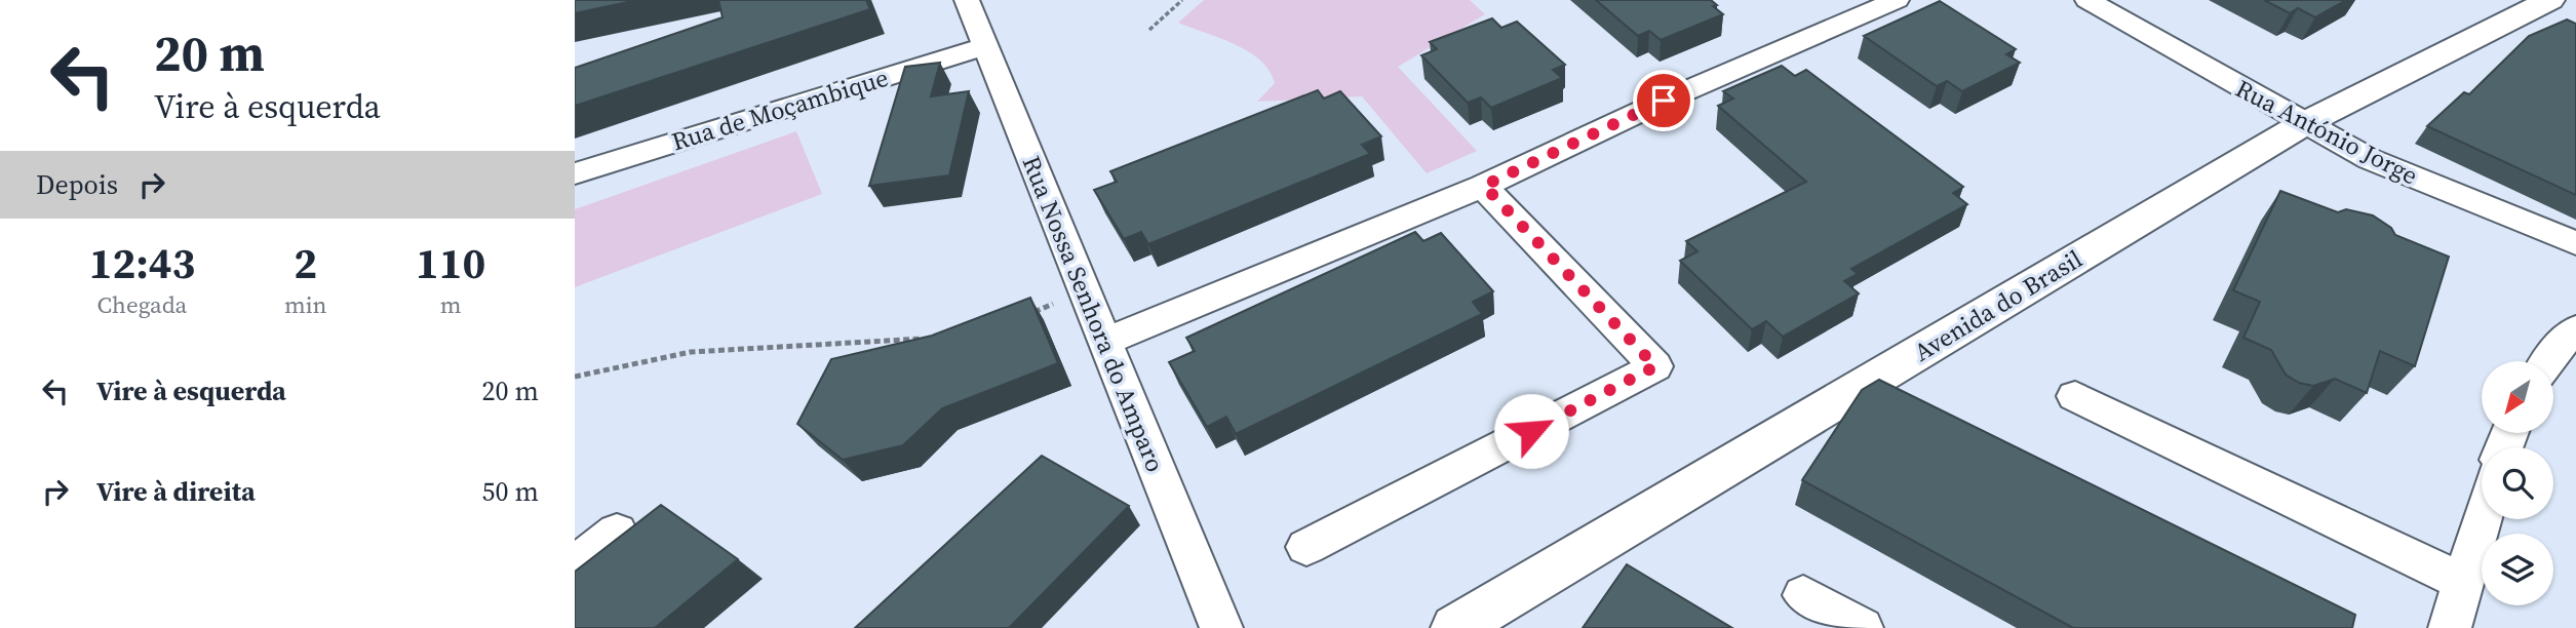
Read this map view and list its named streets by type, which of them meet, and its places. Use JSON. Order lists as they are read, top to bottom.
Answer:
{
  "streets": {
    "street": [
      "Rua de Moçambique",
      "Rua António Jorge",
      "Avenida do Brasil",
      "Rua Nossa Senhora do Amparo"
    ]
  },
  "crossings": [
    ["Rua de Moçambique", "Rua Nossa Senhora do Amparo"],
    ["Rua António Jorge", "Avenida do Brasil"]
  ],
  "north": "bottom left",
  "page": {
    "turn": ["20 m", "Vire à esquerda"],
    "then": "Depois",
    "eta": [
      "12:43",
      "Chegada",
      "2",
      "min",
      "110",
      "m"
    ],
    "list": [
      {
        "name": "Vire à esquerda",
        "value": "20 m"
      },
      {
        "name": "Vire à direita",
        "value": "50 m"
      }
    ]
  }
}
